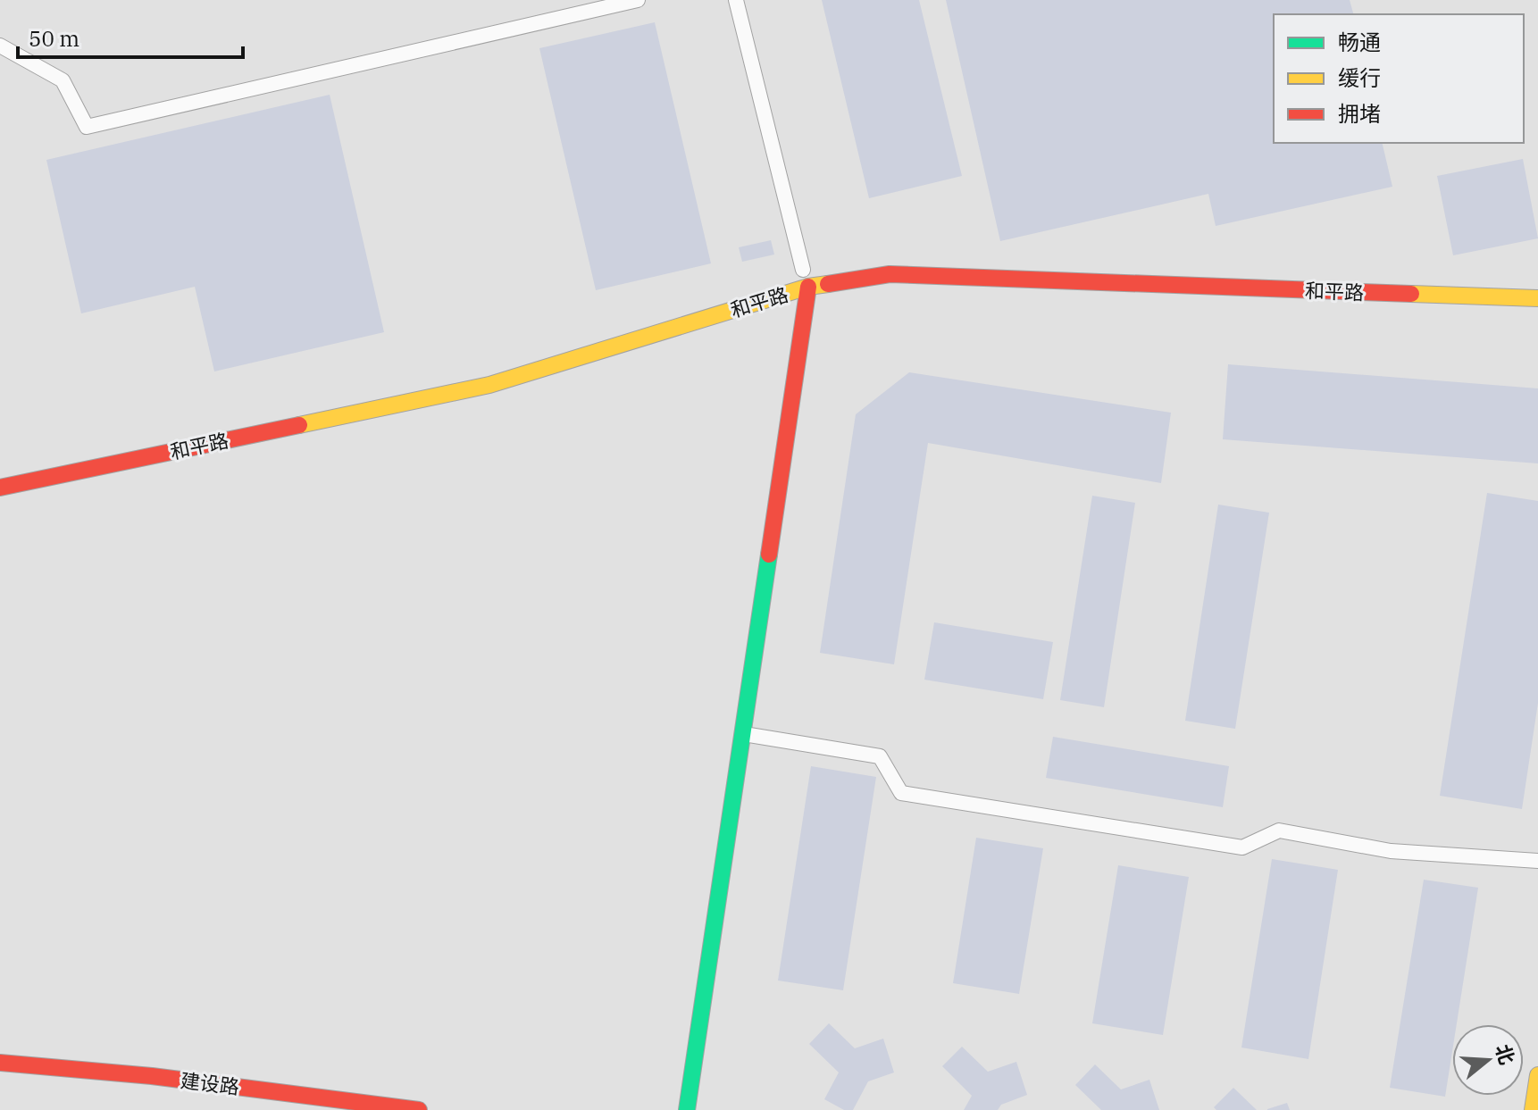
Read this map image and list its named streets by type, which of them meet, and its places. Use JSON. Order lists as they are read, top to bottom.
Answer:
{
  "streets": {
    "street": ["和平路", "建设路"]
  },
  "legend": ["畅通", "缓行", "拥堵"],
  "scale_bar": "50 m",
  "north": "right"
}
